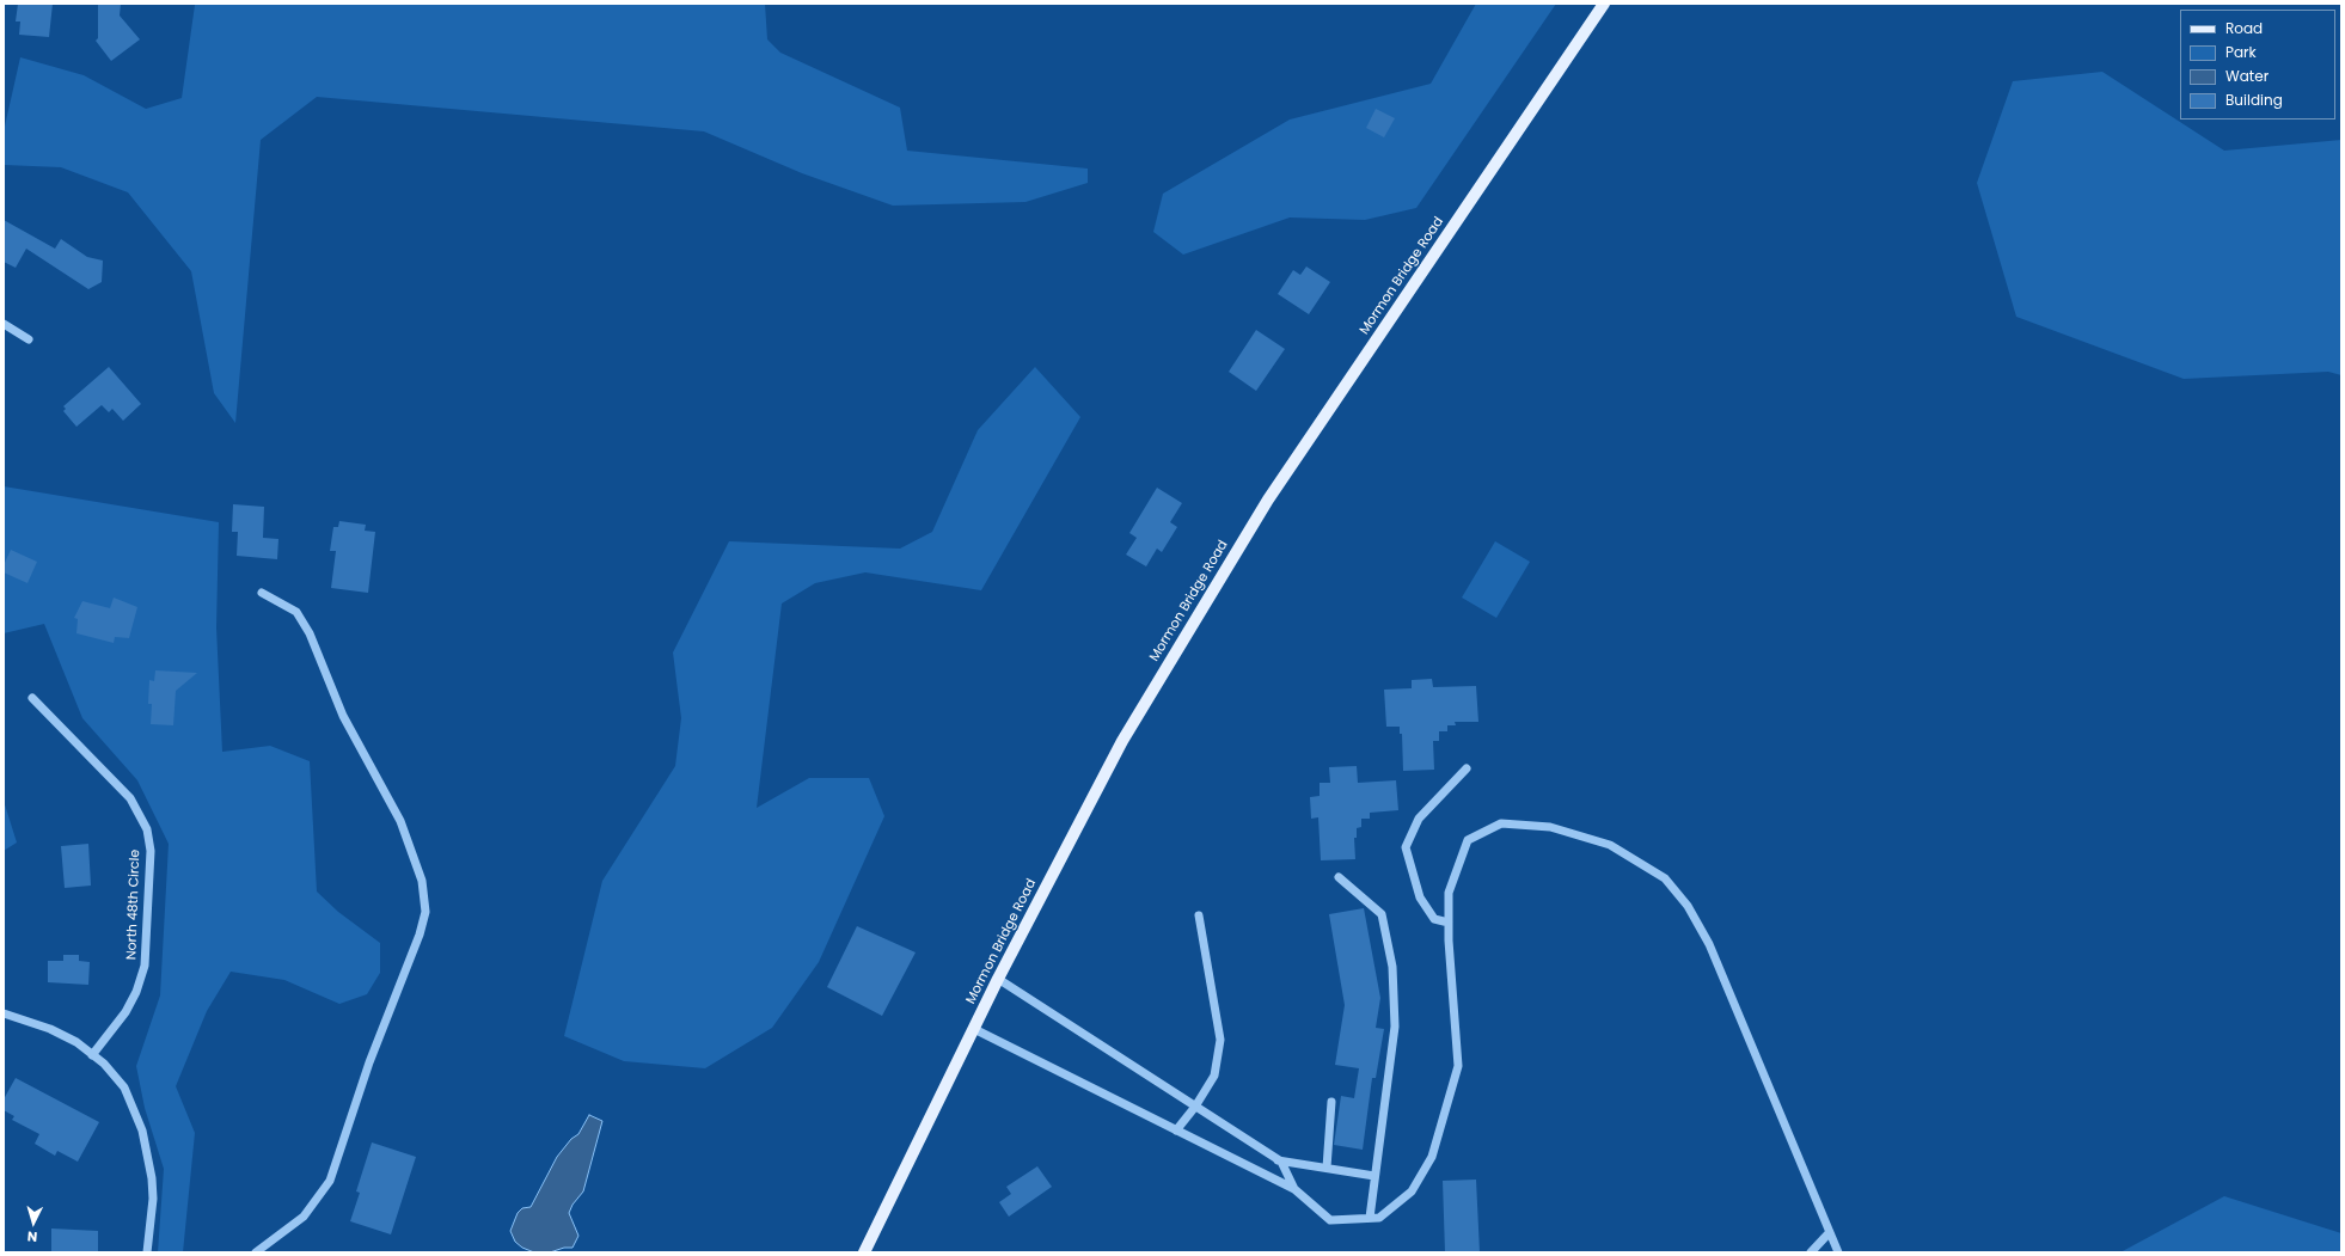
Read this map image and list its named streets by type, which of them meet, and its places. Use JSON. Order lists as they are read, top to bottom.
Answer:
{
  "streets": {
    "main road": ["Mormon Bridge Road"],
    "street": ["North 48th Circle"]
  },
  "legend": [
    "Road",
    "Park",
    "Water",
    "Building"
  ],
  "north": "bottom"
}
